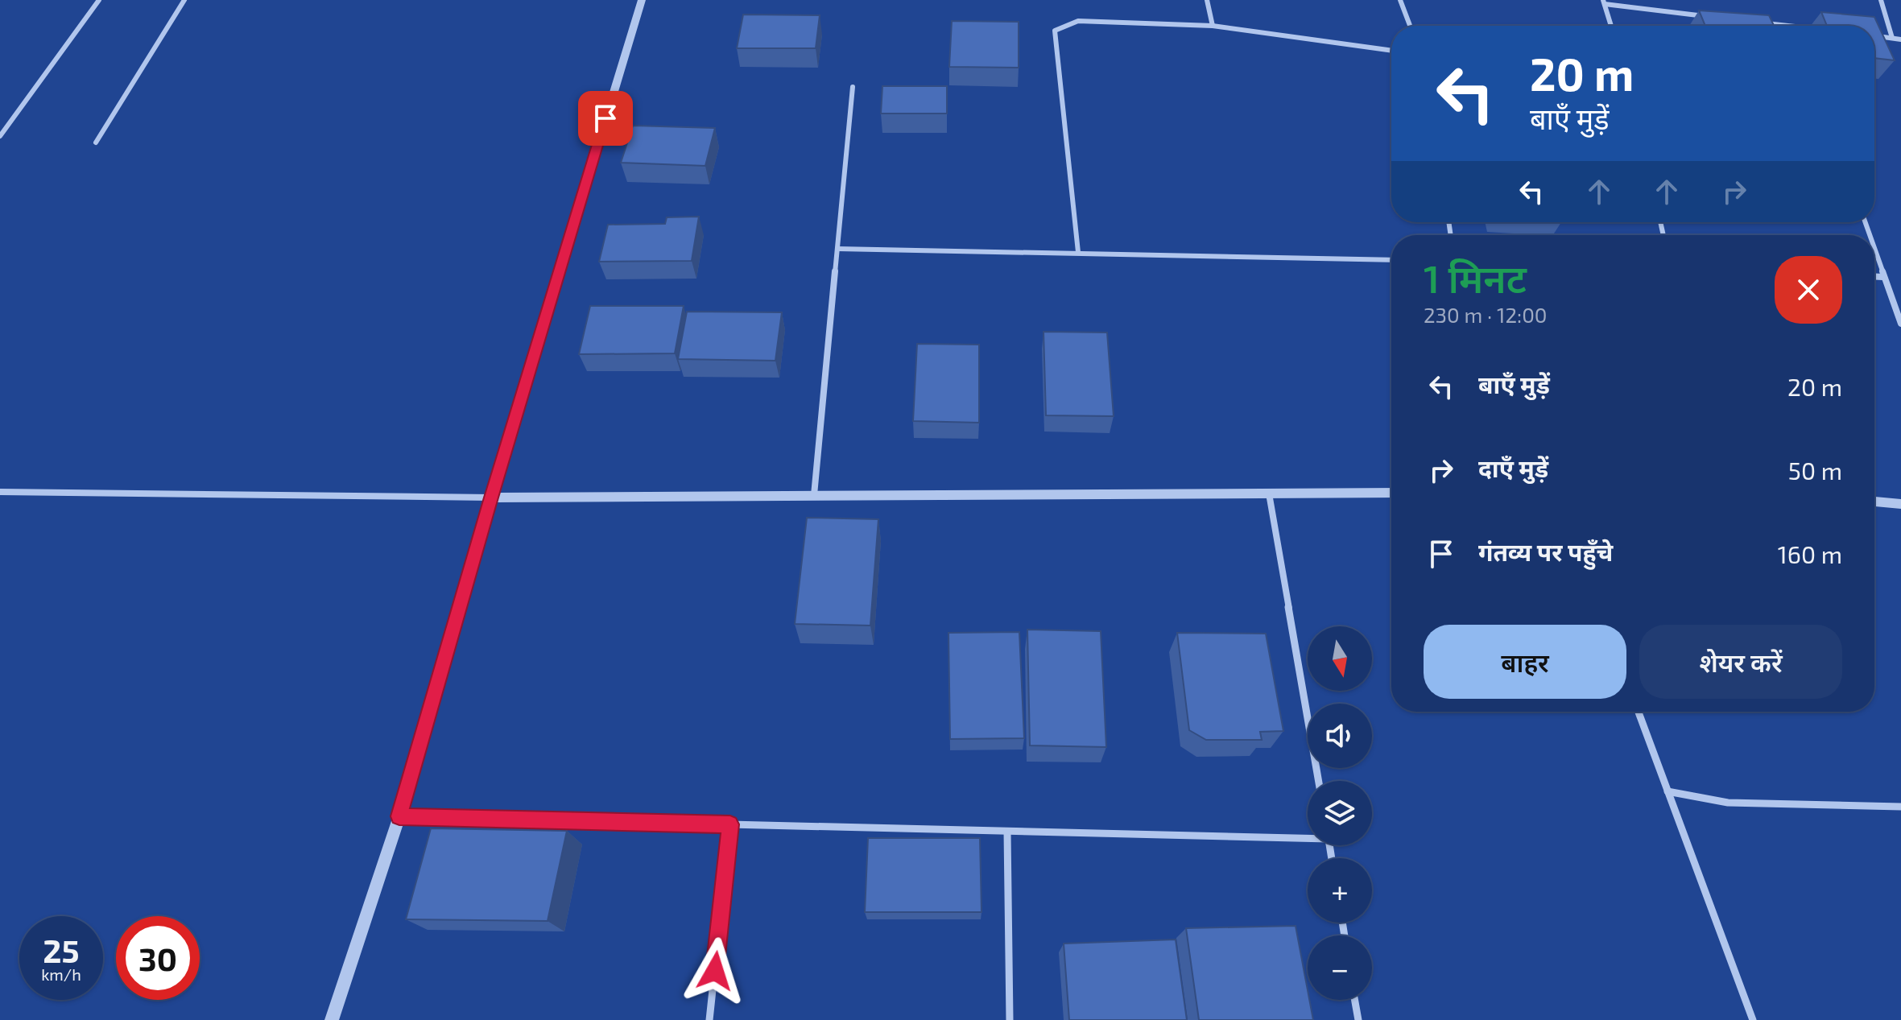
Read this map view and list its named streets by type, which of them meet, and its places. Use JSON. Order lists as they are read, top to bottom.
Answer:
{
  "north": "bottom",
  "page": {
    "turn": ["20 m", "बाएँ मुड़ें"],
    "heading": ["1 मिनट", "230 m · 12:00"],
    "list": [
      {
        "name": "बाएँ मुड़ें",
        "value": "20 m"
      },
      {
        "name": "दाएँ मुड़ें",
        "value": "50 m"
      },
      {
        "name": "गंतव्य पर पहुँचे",
        "value": "160 m"
      }
    ],
    "buttons": ["बाहर", "शेयर करें"],
    "map_buttons": ["+", "−"],
    "speed": "25 km/h",
    "limit": "30"
  }
}
